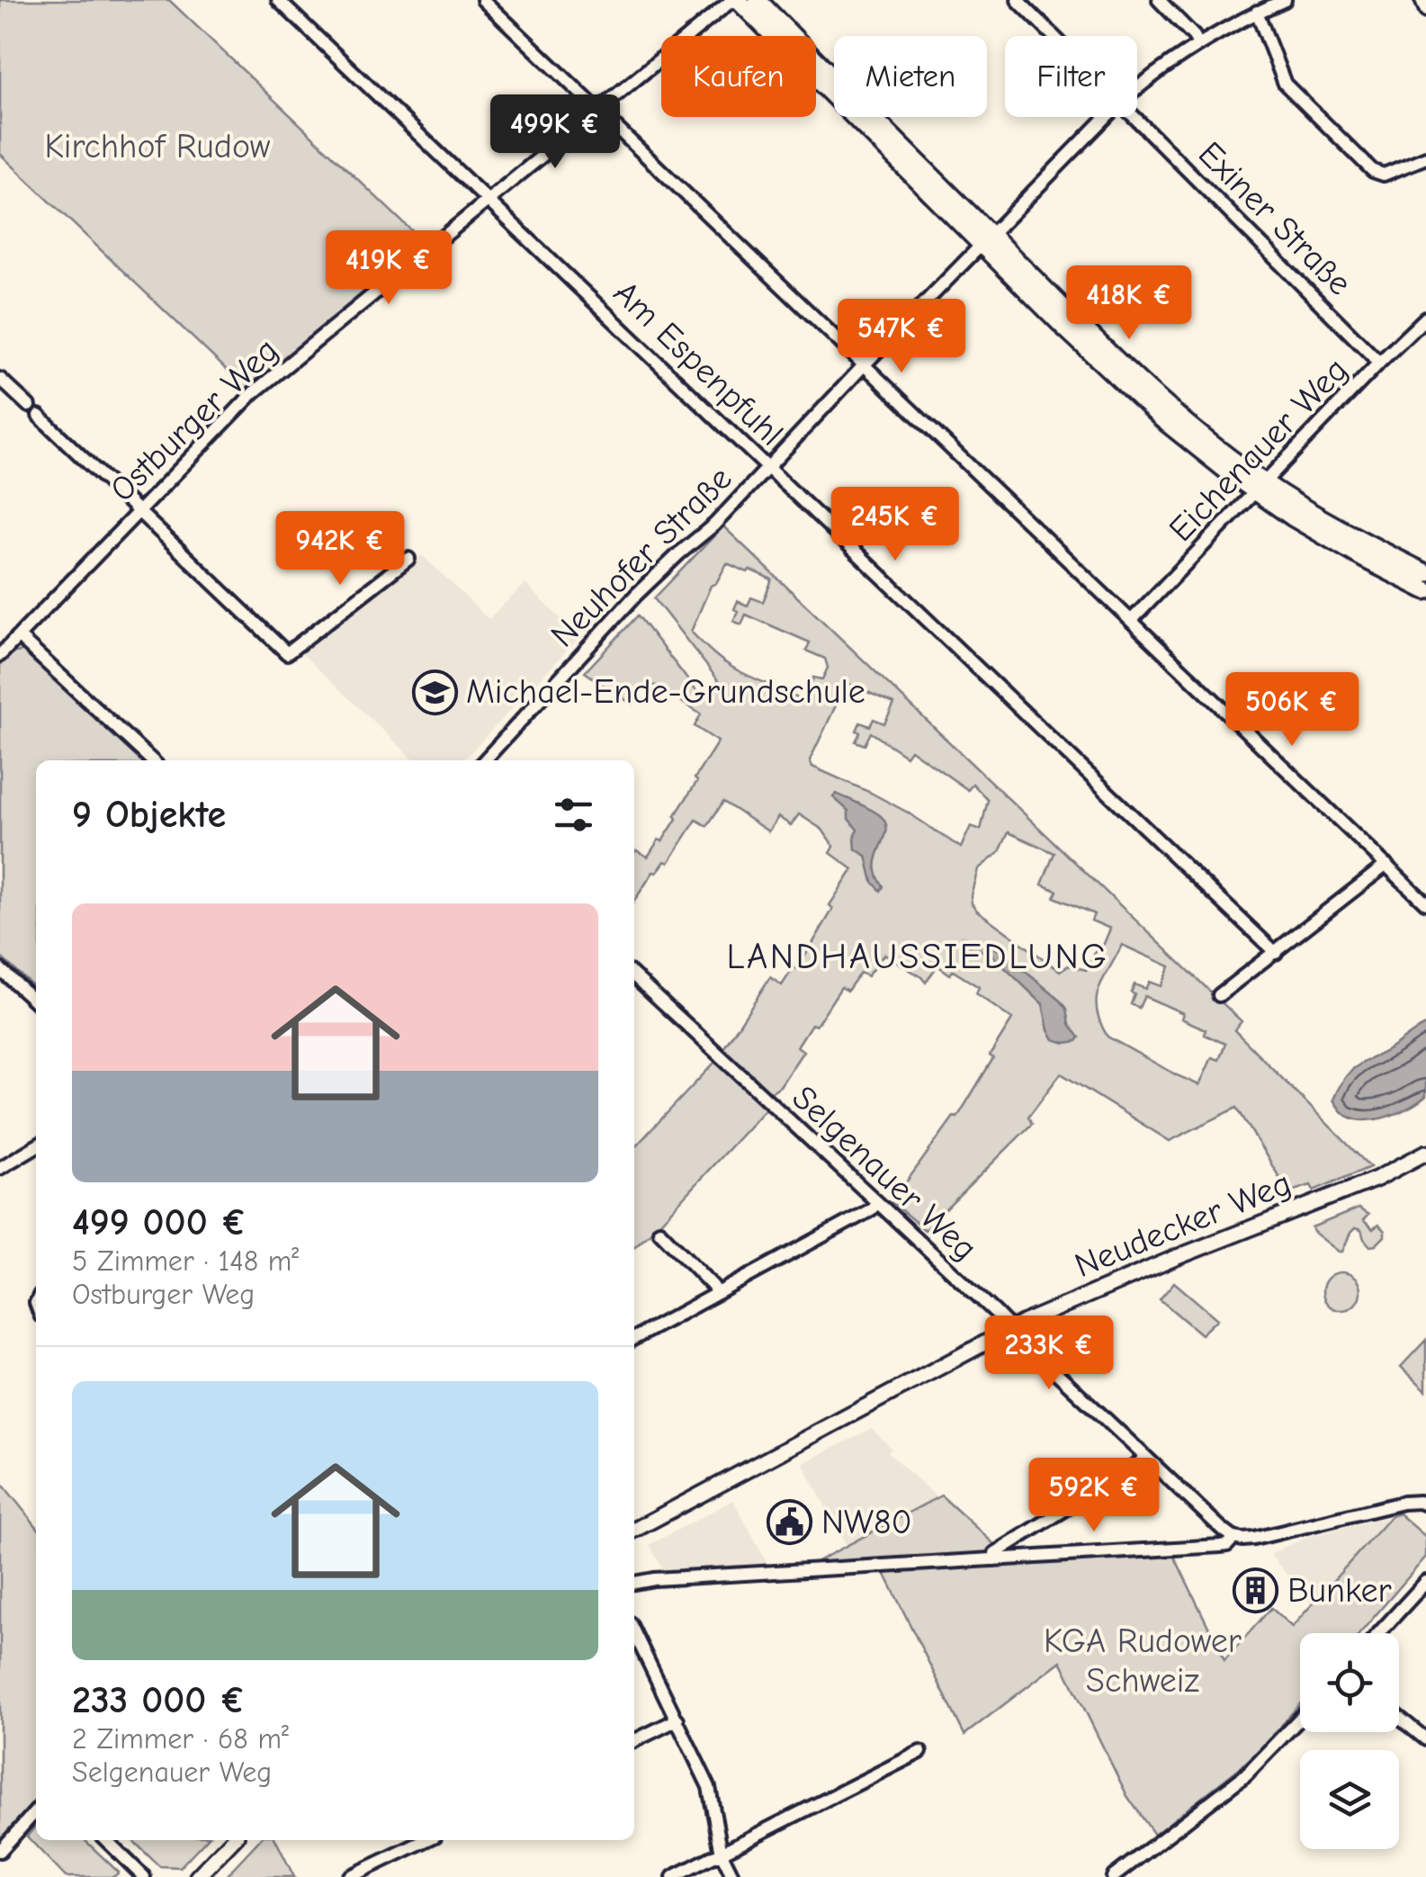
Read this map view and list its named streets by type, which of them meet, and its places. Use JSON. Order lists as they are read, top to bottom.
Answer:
{
  "streets": {
    "street": [
      "Exiner Straße",
      "Am Espenpfuhl",
      "Ostburger Weg",
      "Eichenauer Weg",
      "Neuhofer Straße",
      "Selgenauer Weg",
      "Neudecker Weg"
    ]
  },
  "crossings": [
    ["Exiner Straße", "Eichenauer Weg"],
    ["Am Espenpfuhl", "Ostburger Weg"],
    ["Am Espenpfuhl", "Neuhofer Straße"],
    ["Selgenauer Weg", "Neudecker Weg"]
  ],
  "districts": ["LANDHAUSSIEDLUNG"],
  "parks": ["Kirchhof Rudow", "KGA Rudower Schweiz"],
  "places": {
    "school or university": ["Michael-Ende-Grundschule"],
    "public building": ["NW80"],
    "building": ["Bunker"]
  },
  "page": {
    "chip": ["Kaufen", "Mieten", "Filter"],
    "price": [
      "499K €",
      "419K €",
      "418K €",
      "547K €",
      "245K €",
      "942K €",
      "506K €",
      "233K €",
      "592K €"
    ],
    "heading": "9 Objekte",
    "list": [
      {
        "name": "499 000 €",
        "note": "5 Zimmer · 148 m² · Ostburger Weg"
      },
      {
        "name": "233 000 €",
        "note": "2 Zimmer · 68 m² · Selgenauer Weg"
      }
    ]
  }
}
